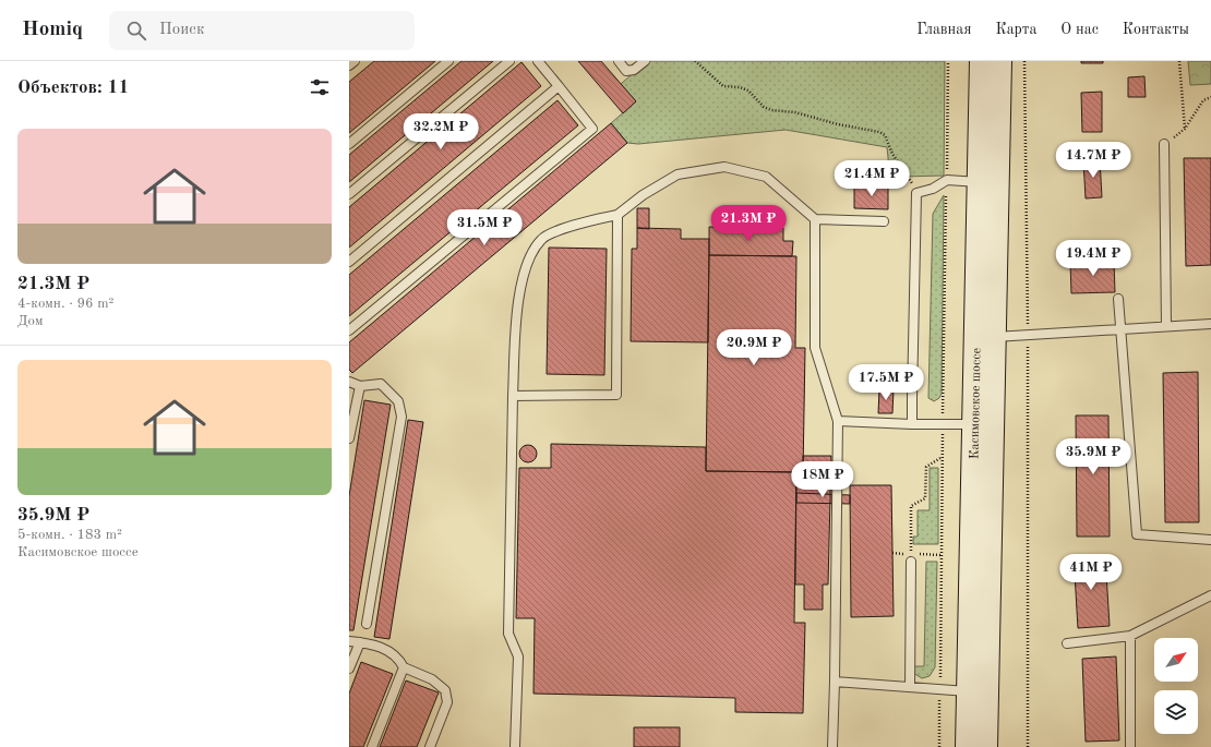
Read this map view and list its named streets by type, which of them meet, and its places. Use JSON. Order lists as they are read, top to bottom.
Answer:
{
  "streets": {
    "main road": ["Касимовское шоссе"]
  },
  "north": "top right",
  "page": {
    "header": "Homiq",
    "search": "Поиск",
    "nav": [
      "Главная",
      "Карта",
      "О нас",
      "Контакты"
    ],
    "heading": "Объектов: 11",
    "list": [
      {
        "name": "21.3M ₽",
        "note": "4-комн. · 96 m² · Дом"
      },
      {
        "name": "35.9M ₽",
        "note": "5-комн. · 183 m² · Касимовское шоссе"
      }
    ],
    "price": [
      "32.2M ₽",
      "14.7M ₽",
      "21.4M ₽",
      "21.3M ₽",
      "31.5M ₽",
      "19.4M ₽",
      "20.9M ₽",
      "17.5M ₽",
      "35.9M ₽",
      "18M ₽",
      "41M ₽"
    ]
  }
}
